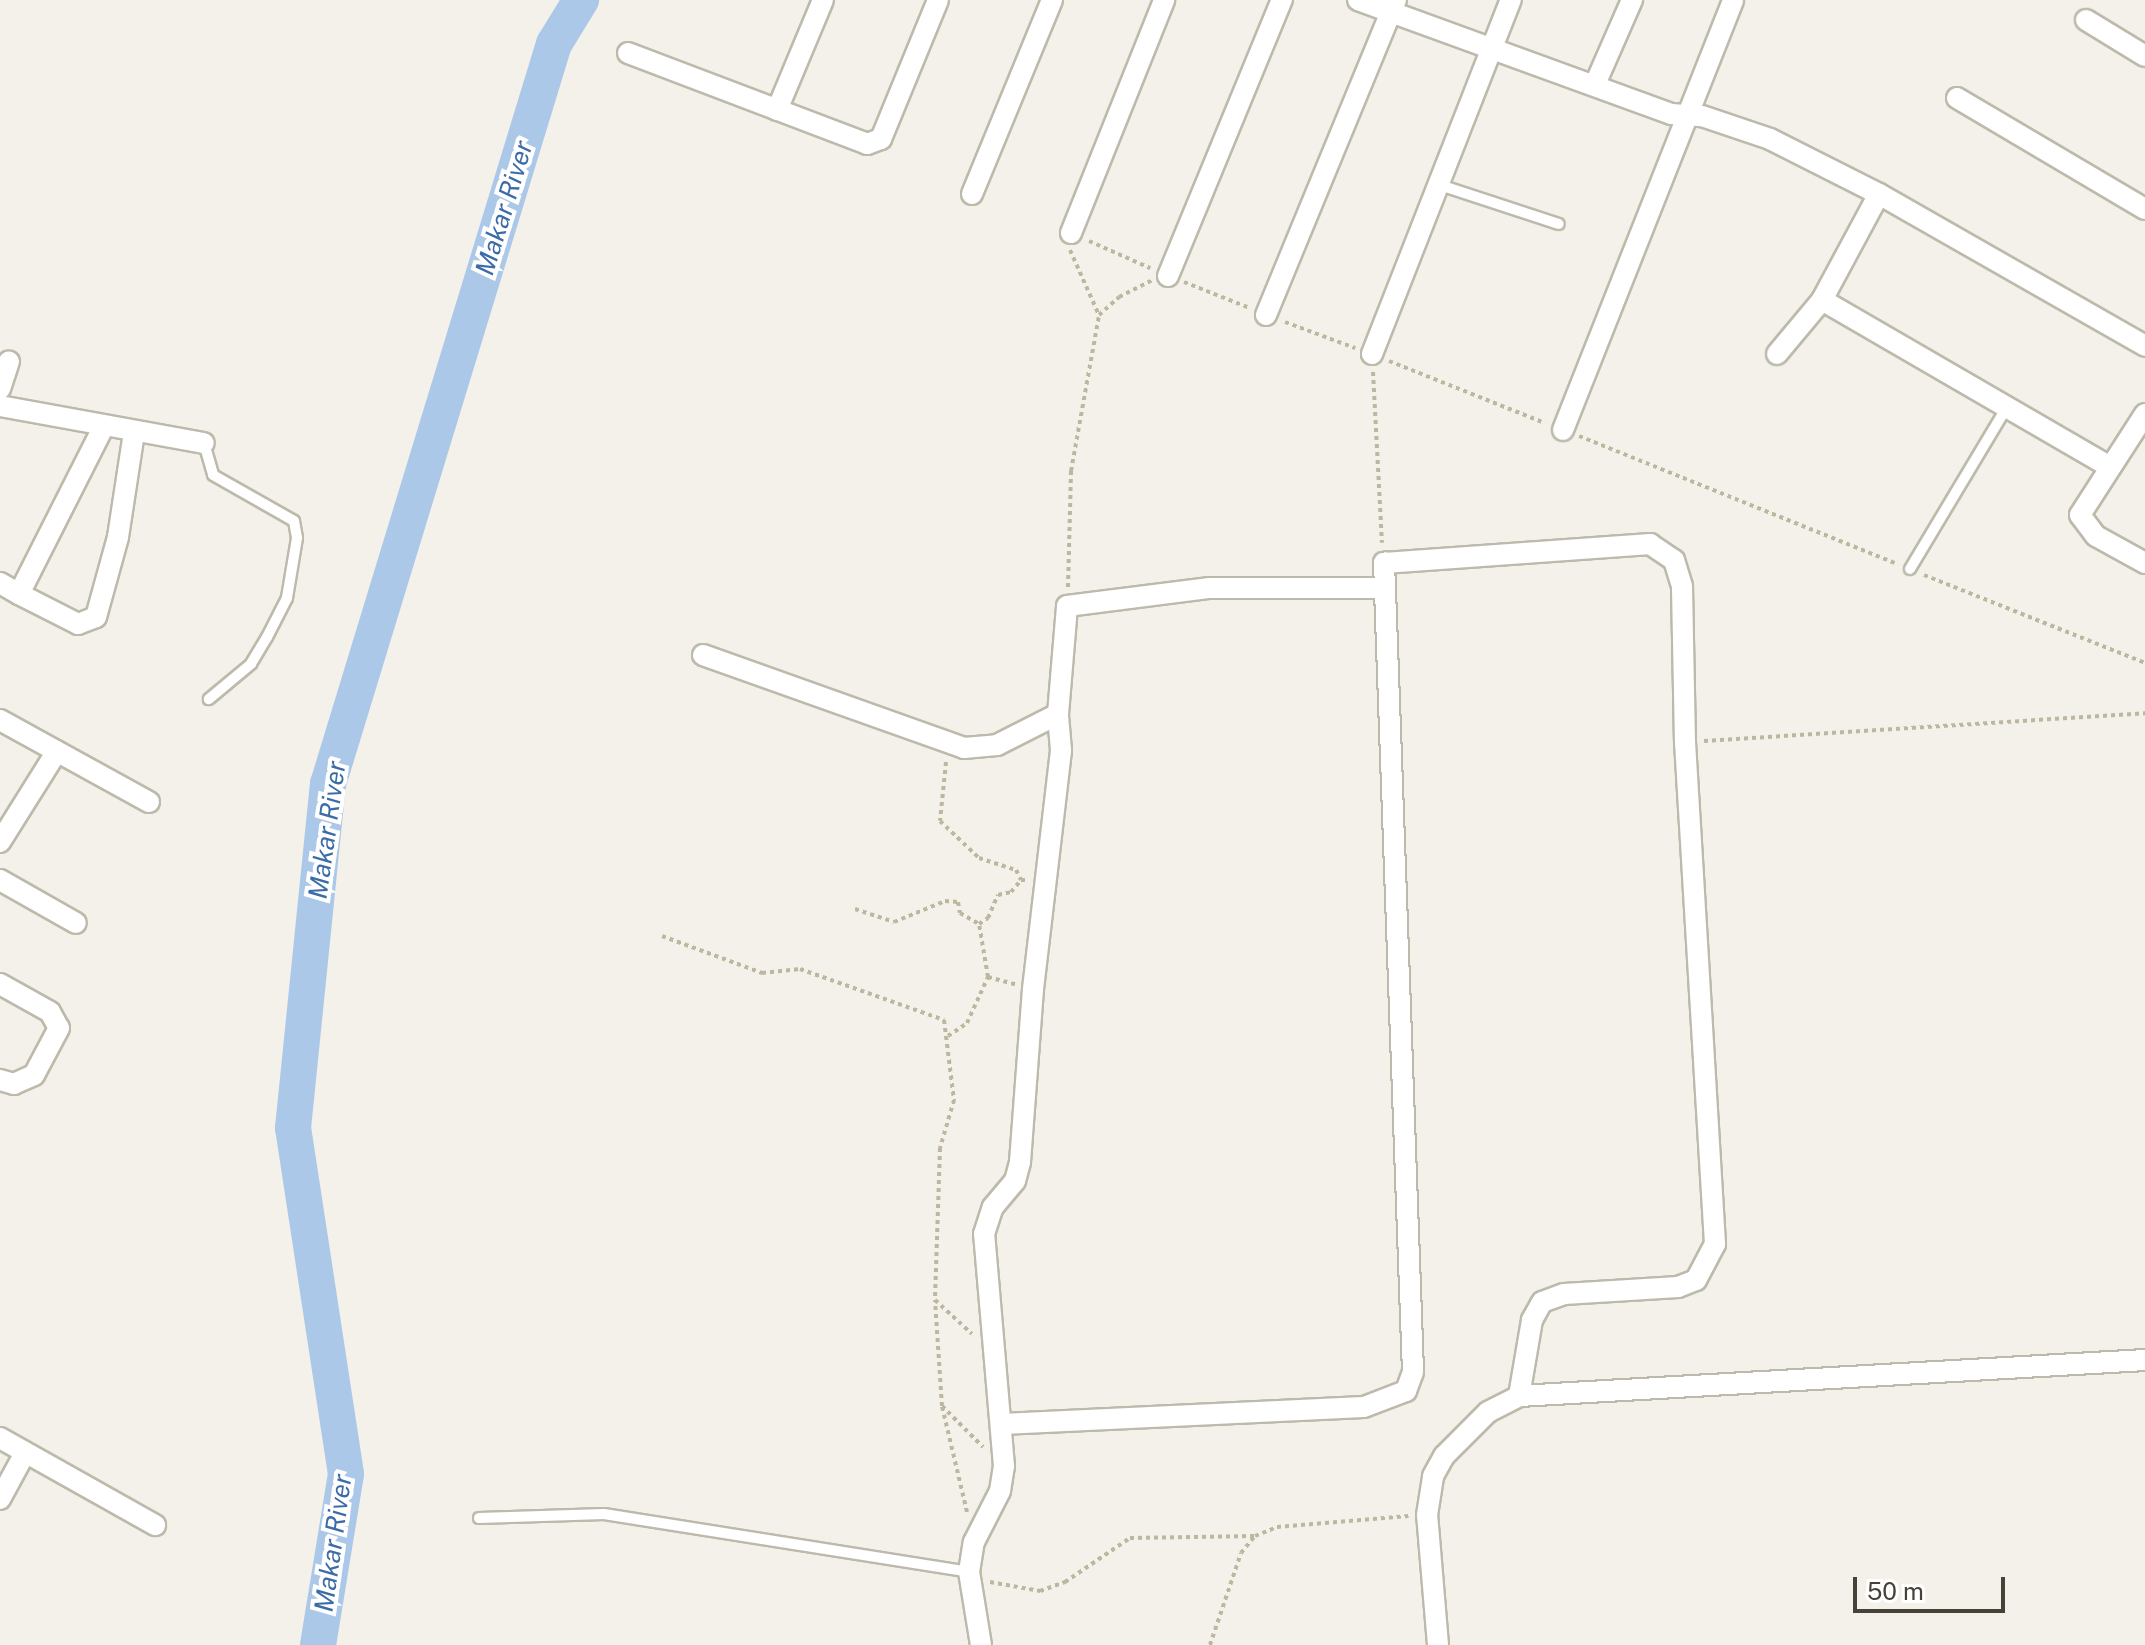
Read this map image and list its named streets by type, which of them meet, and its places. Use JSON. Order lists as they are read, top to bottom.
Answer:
{
  "water": ["Makar River"],
  "scale_bar": "50 m"
}
